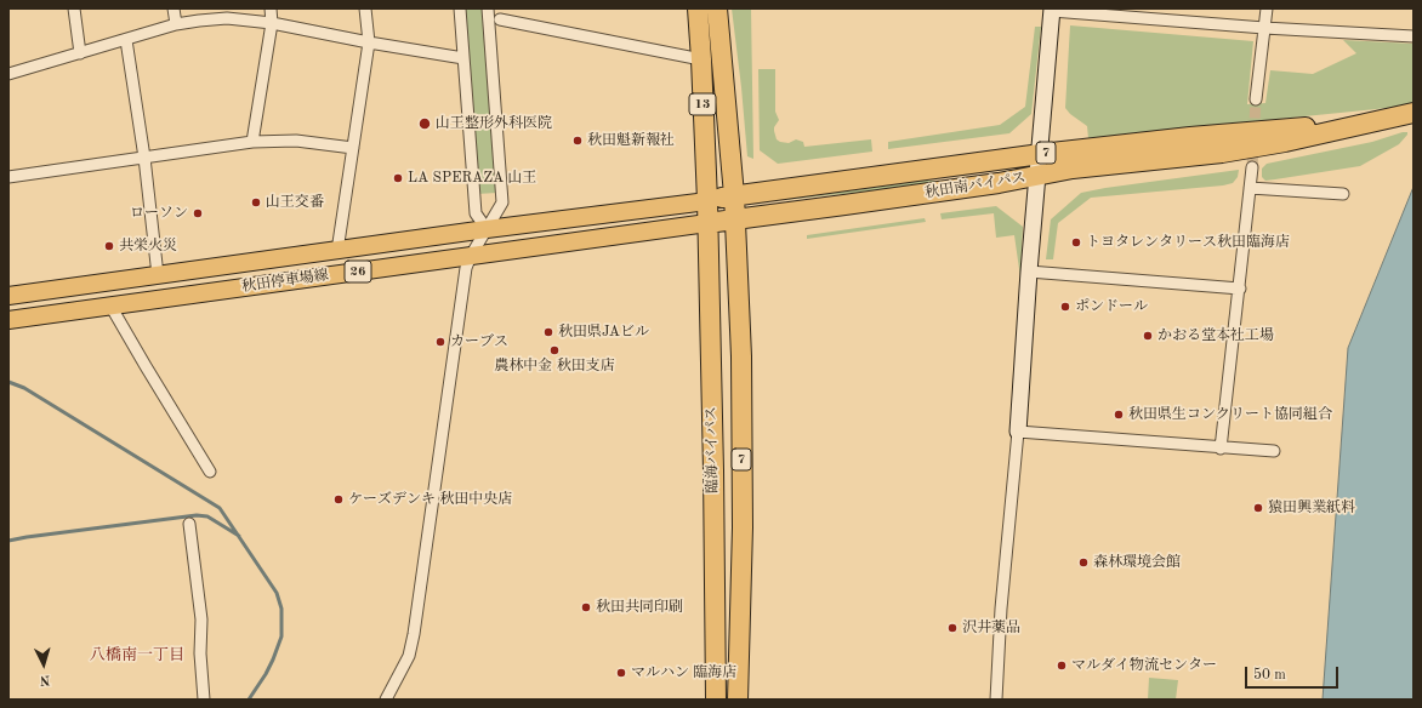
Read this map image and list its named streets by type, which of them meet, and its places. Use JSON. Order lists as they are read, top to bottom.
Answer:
{
  "streets": {
    "highway": [
      "13",
      "7",
      "秋田南バイパス",
      "臨海バイパス"
    ],
    "main road": ["26", "秋田停車場線"]
  },
  "crossings": [
    ["13", "秋田南バイパス"],
    ["13", "秋田停車場線"],
    ["13", "臨海バイパス"],
    ["秋田南バイパス", "秋田停車場線"],
    ["秋田南バイパス", "臨海バイパス"],
    ["秋田停車場線", "臨海バイパス"]
  ],
  "districts": ["八橋南一丁目"],
  "places": [
    "山王整形外科医院",
    "秋田魁新報社",
    "LA SPERAZA 山王",
    "山王交番",
    "ローソン",
    "トヨタレンタリース秋田臨海店",
    "共栄火災",
    "ポンドール",
    "秋田県JAビル",
    "かおる堂本社工場",
    "カーブス",
    "農林中金 秋田支店",
    "秋田県生コンクリート協同組合",
    "ケーズデンキ 秋田中央店",
    "猿田興業紙料",
    "森林環境会館",
    "秋田共同印刷",
    "沢井薬品",
    "マルダイ物流センター",
    "マルハン 臨海店"
  ],
  "scale_bar": "50 m",
  "north": "bottom"
}
